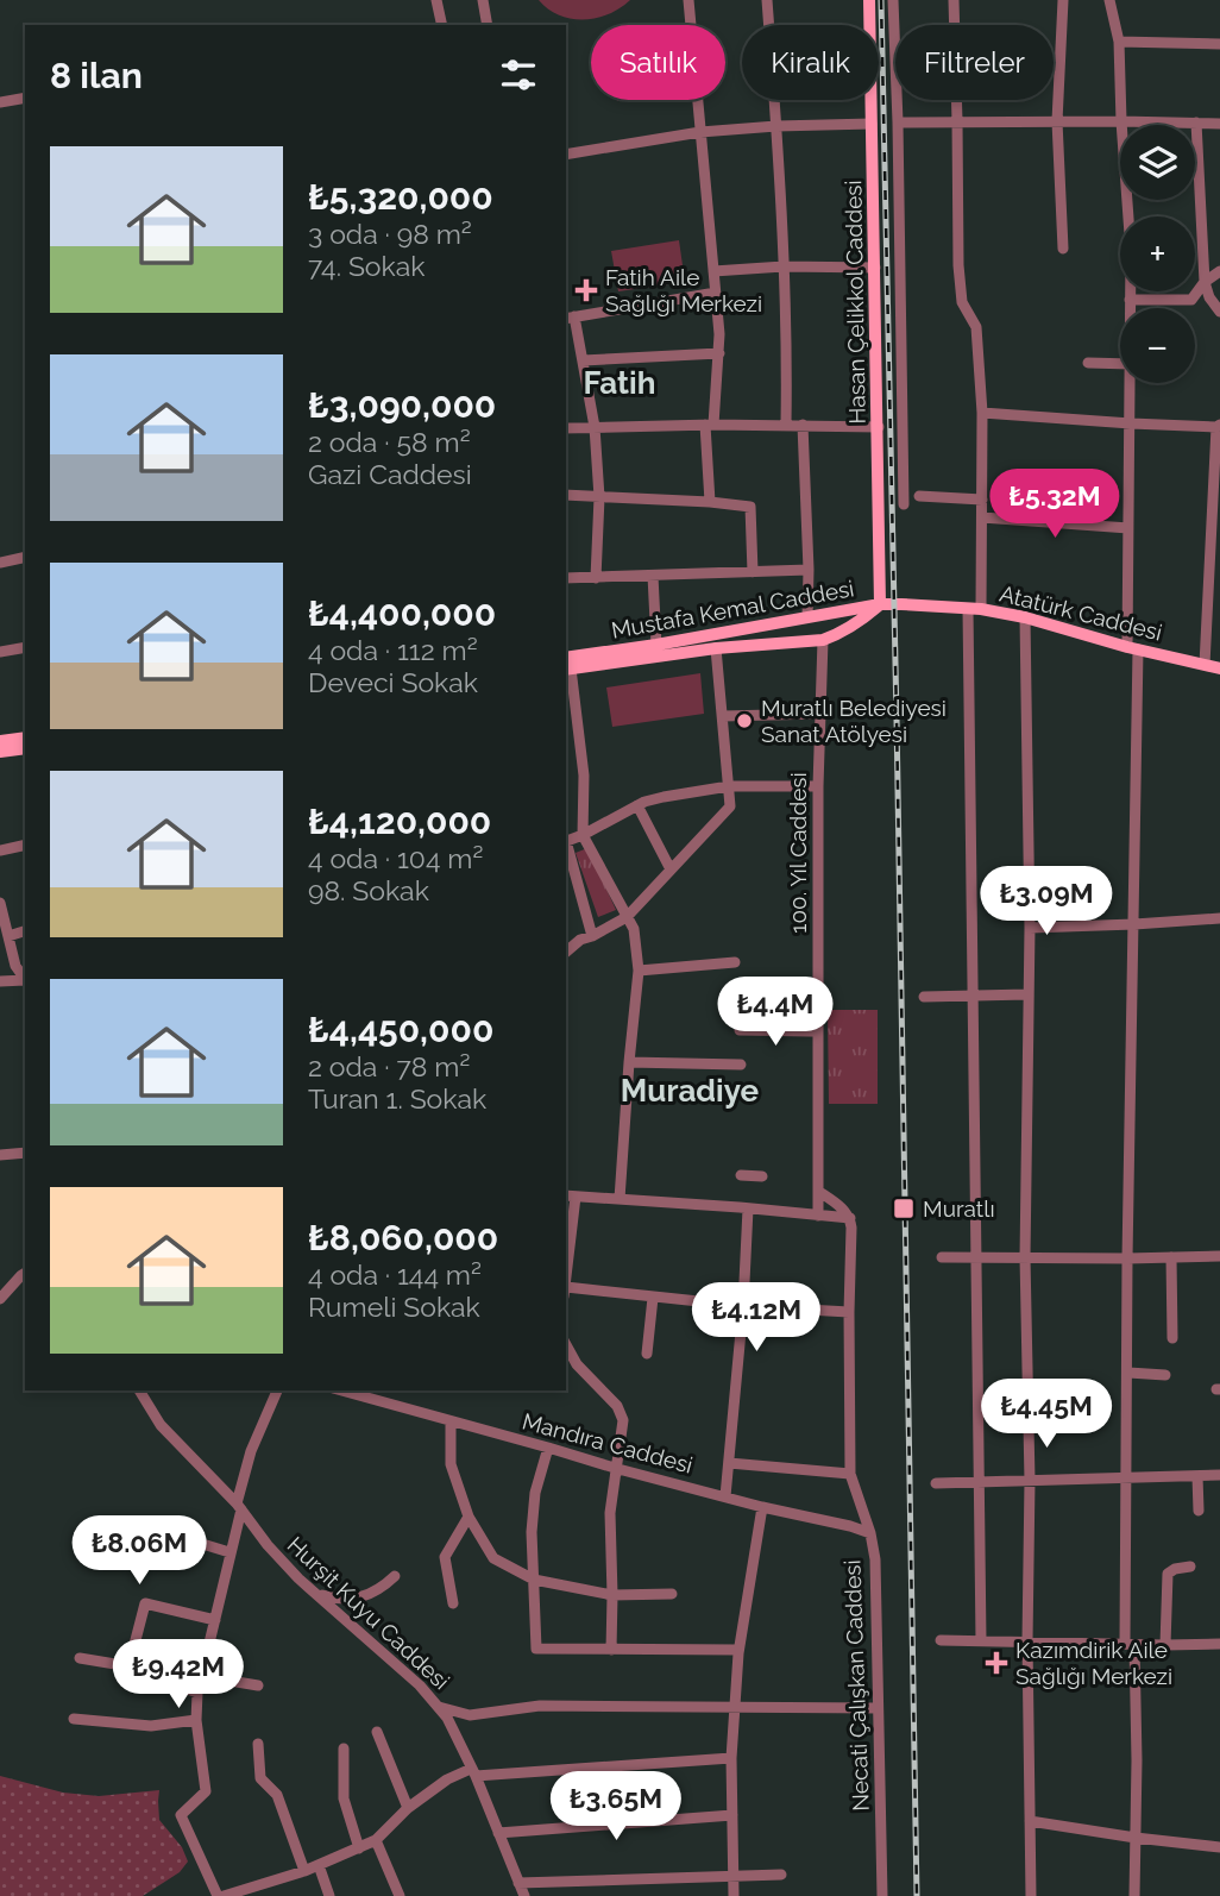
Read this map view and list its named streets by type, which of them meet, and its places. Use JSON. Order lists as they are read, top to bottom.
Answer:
{
  "streets": {
    "main road": ["Hasan Çelikkol Caddesi", "Mustafa Kemal Caddesi", "Atatürk Caddesi"],
    "street": [
      "100. Yıl Caddesi",
      "Mandıra Caddesi",
      "Hurşit Kuyu Caddesi",
      "Necati Çalışkan Caddesi"
    ]
  },
  "crossings": [
    ["Hasan Çelikkol Caddesi", "Mustafa Kemal Caddesi"],
    ["Hasan Çelikkol Caddesi", "Atatürk Caddesi"],
    ["Mustafa Kemal Caddesi", "Atatürk Caddesi"],
    ["Mustafa Kemal Caddesi", "100. Yıl Caddesi"],
    ["Mandıra Caddesi", "Necati Çalışkan Caddesi"]
  ],
  "districts": ["Fatih", "Muradiye"],
  "places": {
    "health": ["Fatih Aile Sağlığı Merkezi", "Kazımdirik Aile Sağlığı Merkezi"],
    "other": ["Muratlı Belediyesi Sanat Atölyesi"],
    "transit": ["Muratlı"]
  },
  "page": {
    "chip": ["Satılık", "Kiralık", "Filtreler"],
    "heading": "8 ilan",
    "map_buttons": ["+", "−"],
    "list": [
      {
        "name": "₺5,320,000",
        "note": "3 oda · 98 m² · 74. Sokak"
      },
      {
        "name": "₺3,090,000",
        "note": "2 oda · 58 m² · Gazi Caddesi"
      },
      {
        "name": "₺4,400,000",
        "note": "4 oda · 112 m² · Deveci Sokak"
      },
      {
        "name": "₺4,120,000",
        "note": "4 oda · 104 m² · 98. Sokak"
      },
      {
        "name": "₺4,450,000",
        "note": "2 oda · 78 m² · Turan 1. Sokak"
      },
      {
        "name": "₺8,060,000",
        "note": "4 oda · 144 m² · Rumeli Sokak"
      }
    ],
    "price": [
      "₺5.32M",
      "₺3.09M",
      "₺4.4M",
      "₺4.12M",
      "₺4.45M",
      "₺8.06M",
      "₺9.42M",
      "₺3.65M"
    ]
  }
}
